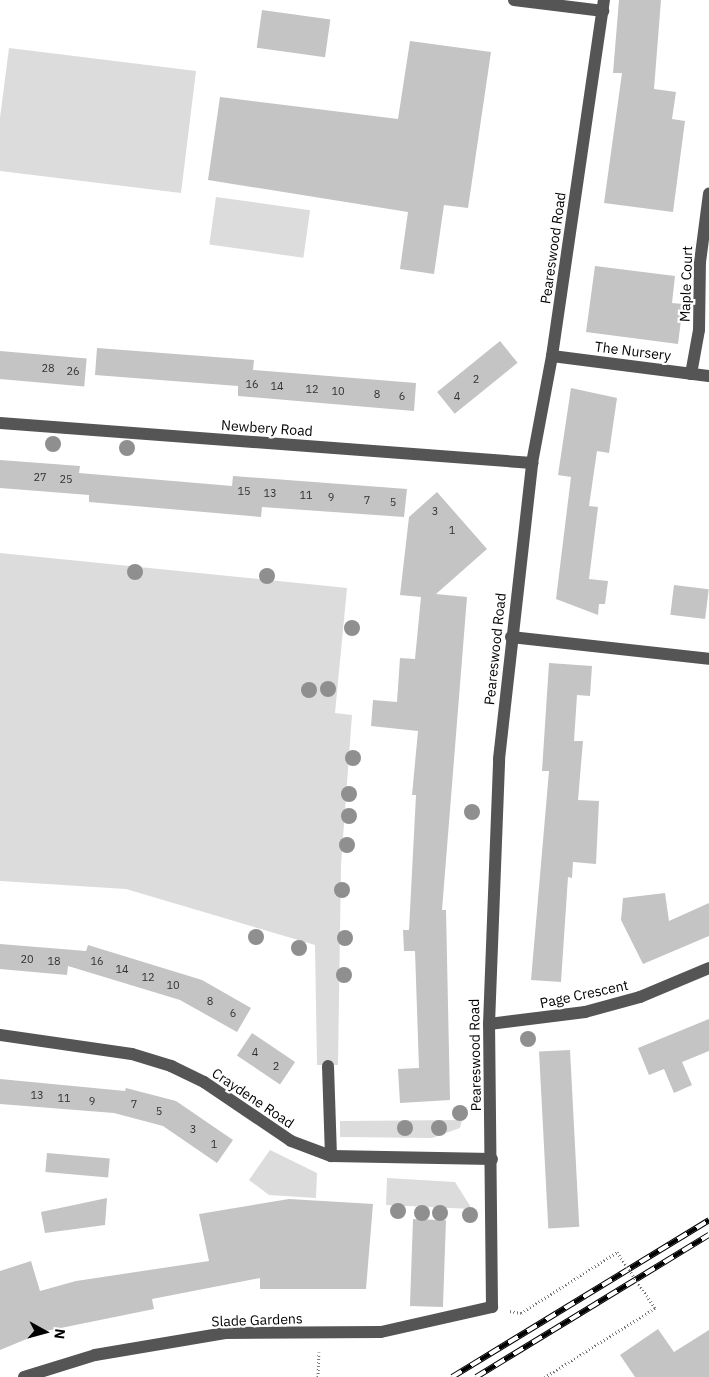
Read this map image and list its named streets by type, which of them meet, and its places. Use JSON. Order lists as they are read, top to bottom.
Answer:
{
  "streets": {
    "street": [
      "Peareswood Road",
      "Maple Court",
      "The Nursery",
      "Newbery Road",
      "Page Crescent",
      "Craydene Road",
      "Slade Gardens"
    ]
  },
  "crossings": [
    ["Peareswood Road", "The Nursery"],
    ["Peareswood Road", "Newbery Road"],
    ["Peareswood Road", "Page Crescent"],
    ["Peareswood Road", "Craydene Road"],
    ["Peareswood Road", "Slade Gardens"],
    ["Maple Court", "The Nursery"]
  ],
  "house_numbers": [
    "28",
    "26",
    "2",
    "16",
    "14",
    "12",
    "10",
    "8",
    "6",
    "4",
    "27",
    "25",
    "15",
    "13",
    "11",
    "9",
    "7",
    "5",
    "3",
    "1",
    "20",
    "18",
    "16",
    "14",
    "12",
    "10",
    "8",
    "6",
    "4",
    "2",
    "13",
    "11",
    "9",
    "7",
    "5",
    "3",
    "1"
  ],
  "north": "right"
}
